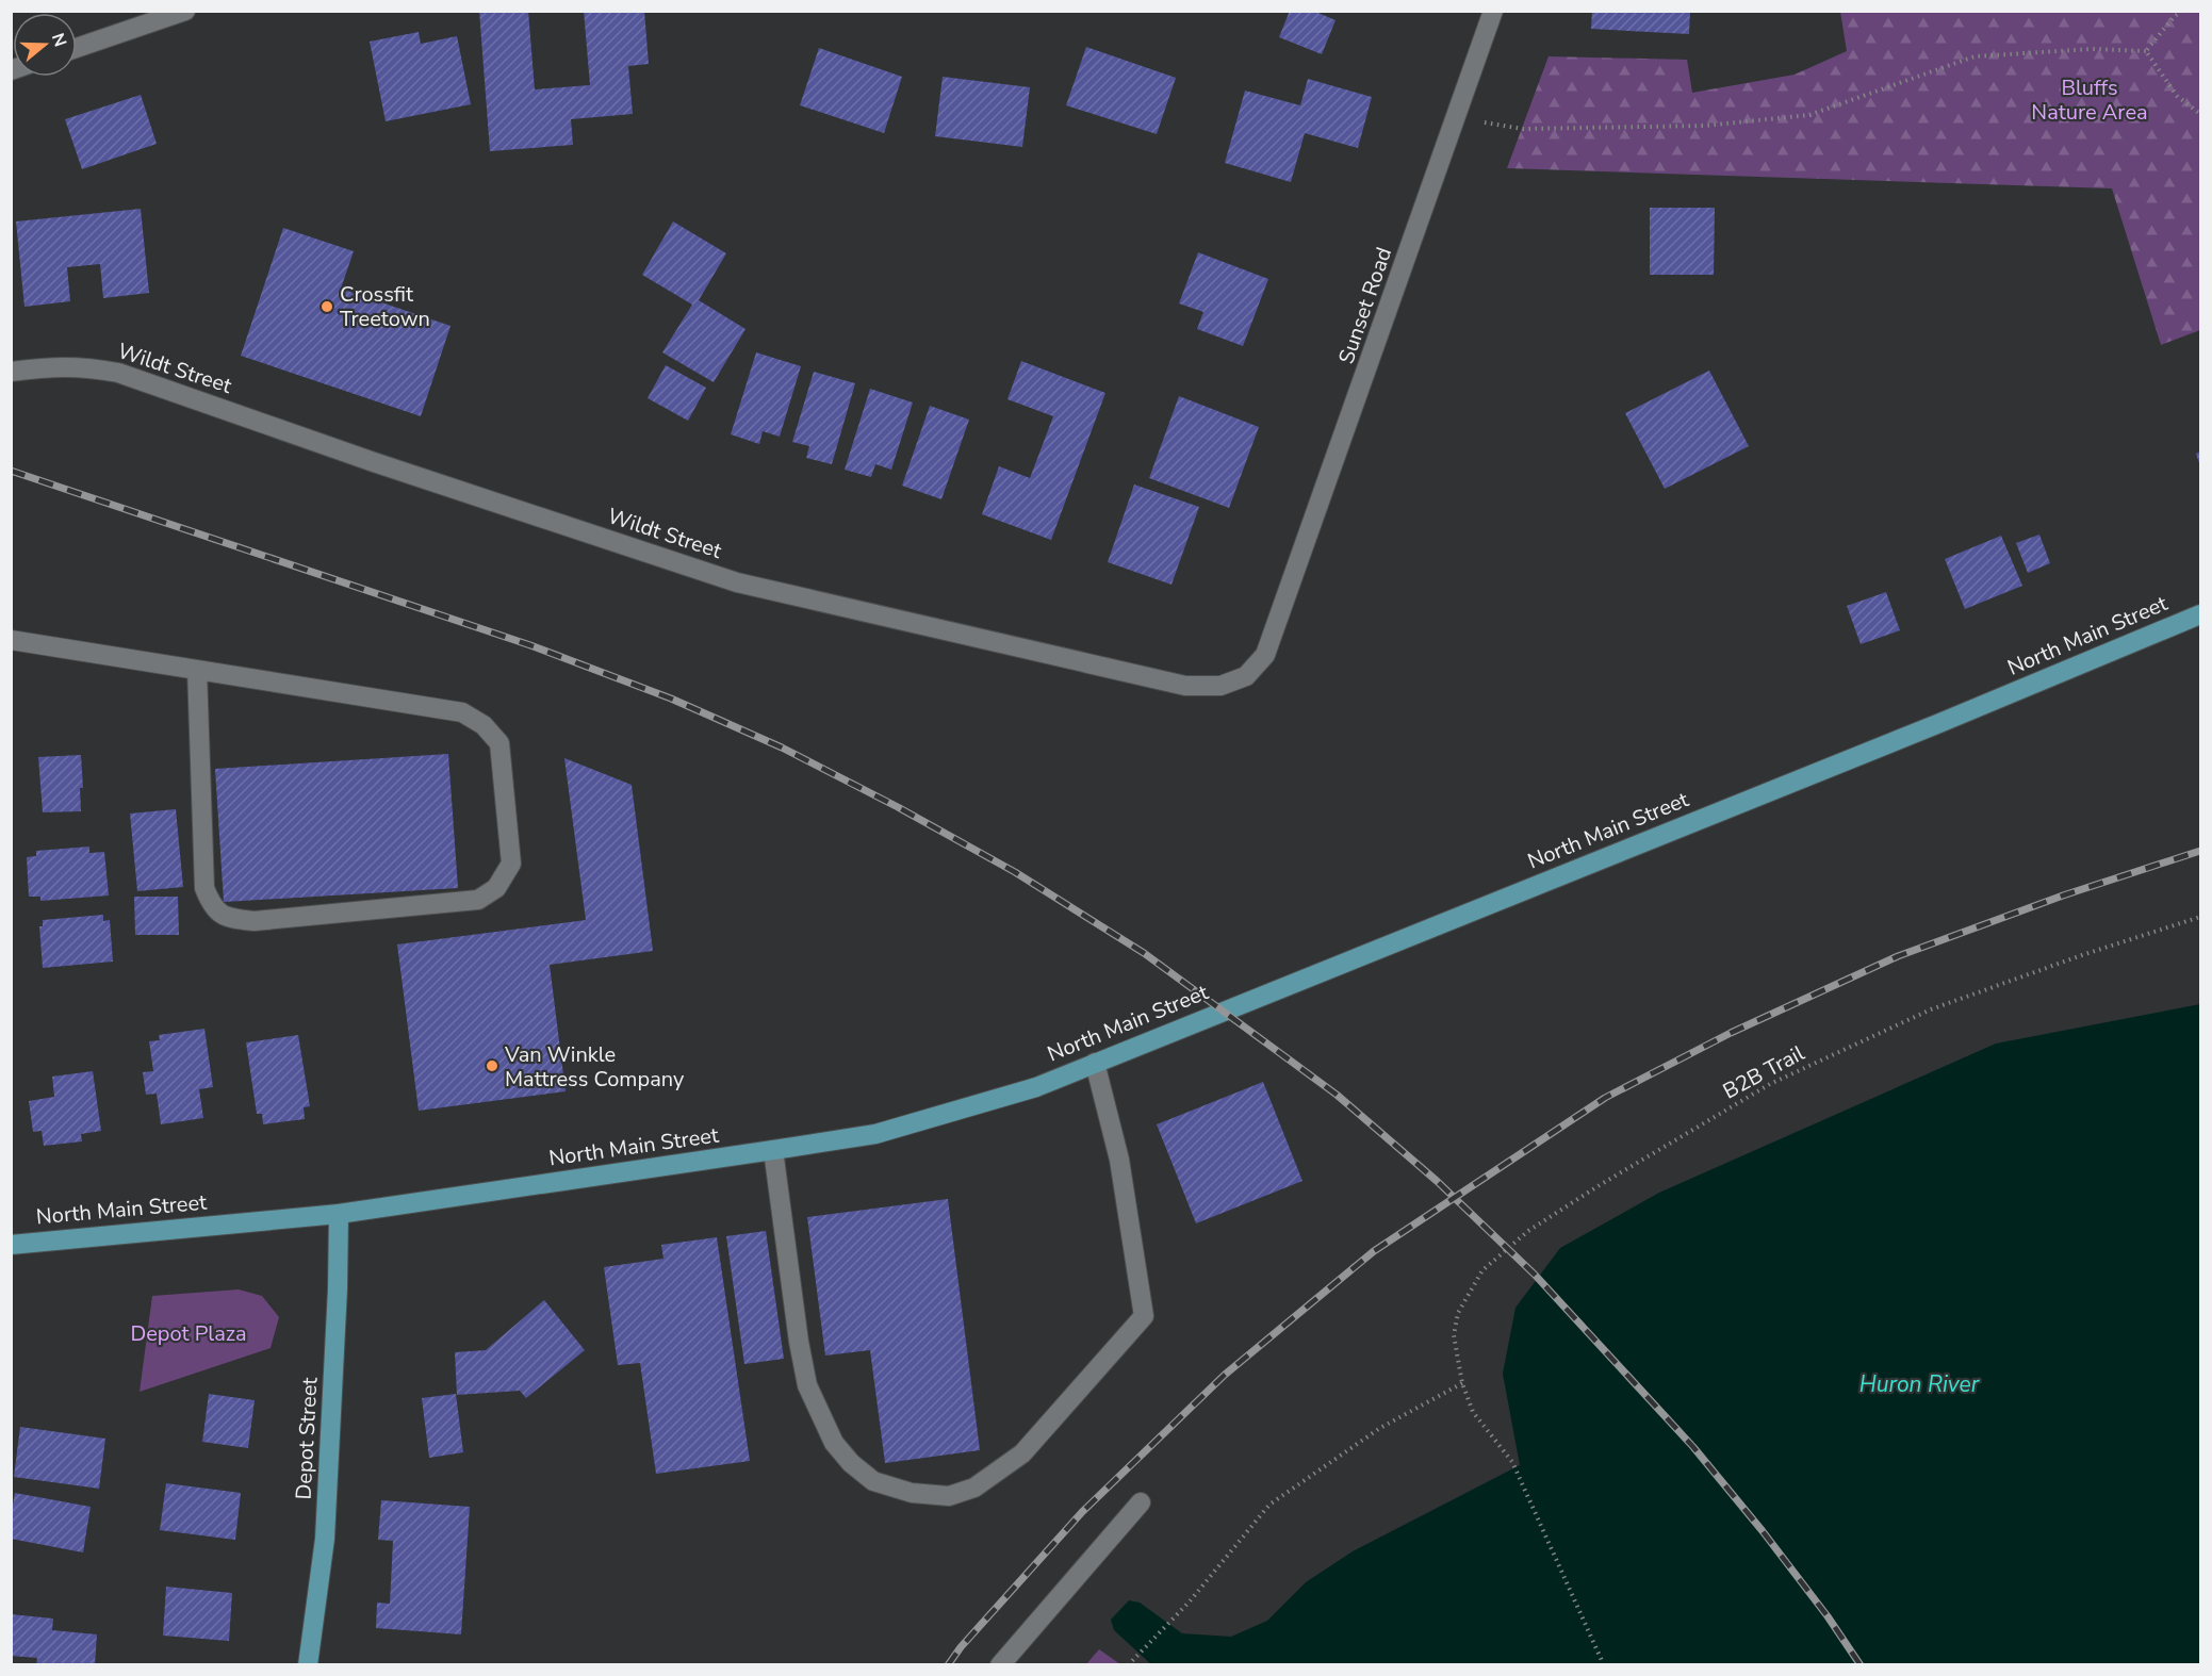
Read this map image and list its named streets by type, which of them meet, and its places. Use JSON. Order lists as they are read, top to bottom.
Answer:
{
  "streets": {
    "main road": ["North Main Street", "Depot Street"],
    "street": ["Sunset Road", "Wildt Street"],
    "path": ["B2B Trail"]
  },
  "crossings": [
    ["Sunset Road", "Wildt Street"],
    ["North Main Street", "Depot Street"]
  ],
  "water": ["Huron River"],
  "parks": ["Bluffs Nature Area", "Depot Plaza"],
  "places": ["Crossfit Treetown", "Van Winkle Mattress Company"],
  "north": "right"
}
